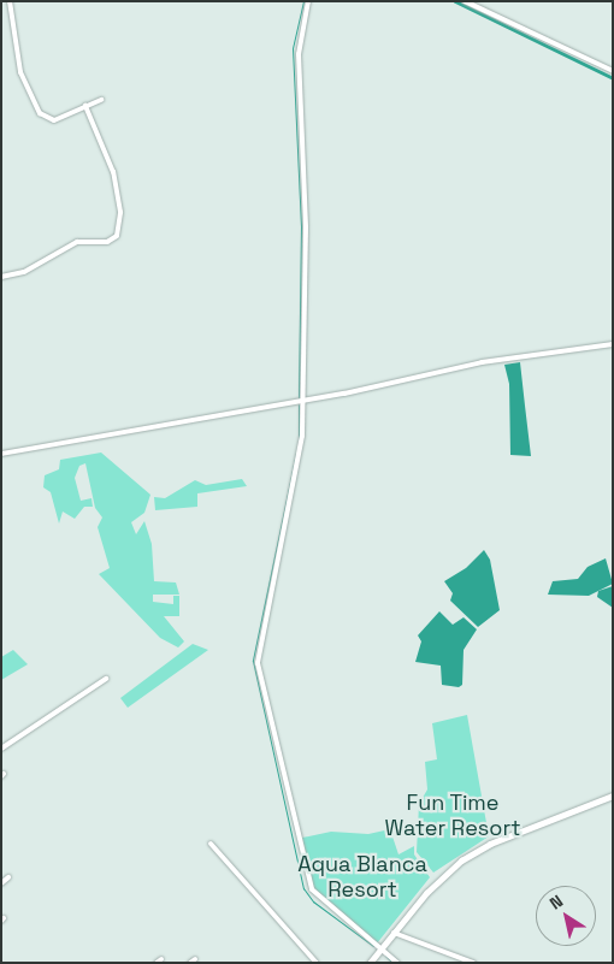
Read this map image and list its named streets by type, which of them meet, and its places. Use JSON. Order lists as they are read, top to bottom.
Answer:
{
  "parks": ["Fun Time Water Resort", "Aqua Blanca Resort"],
  "north": "top left"
}
